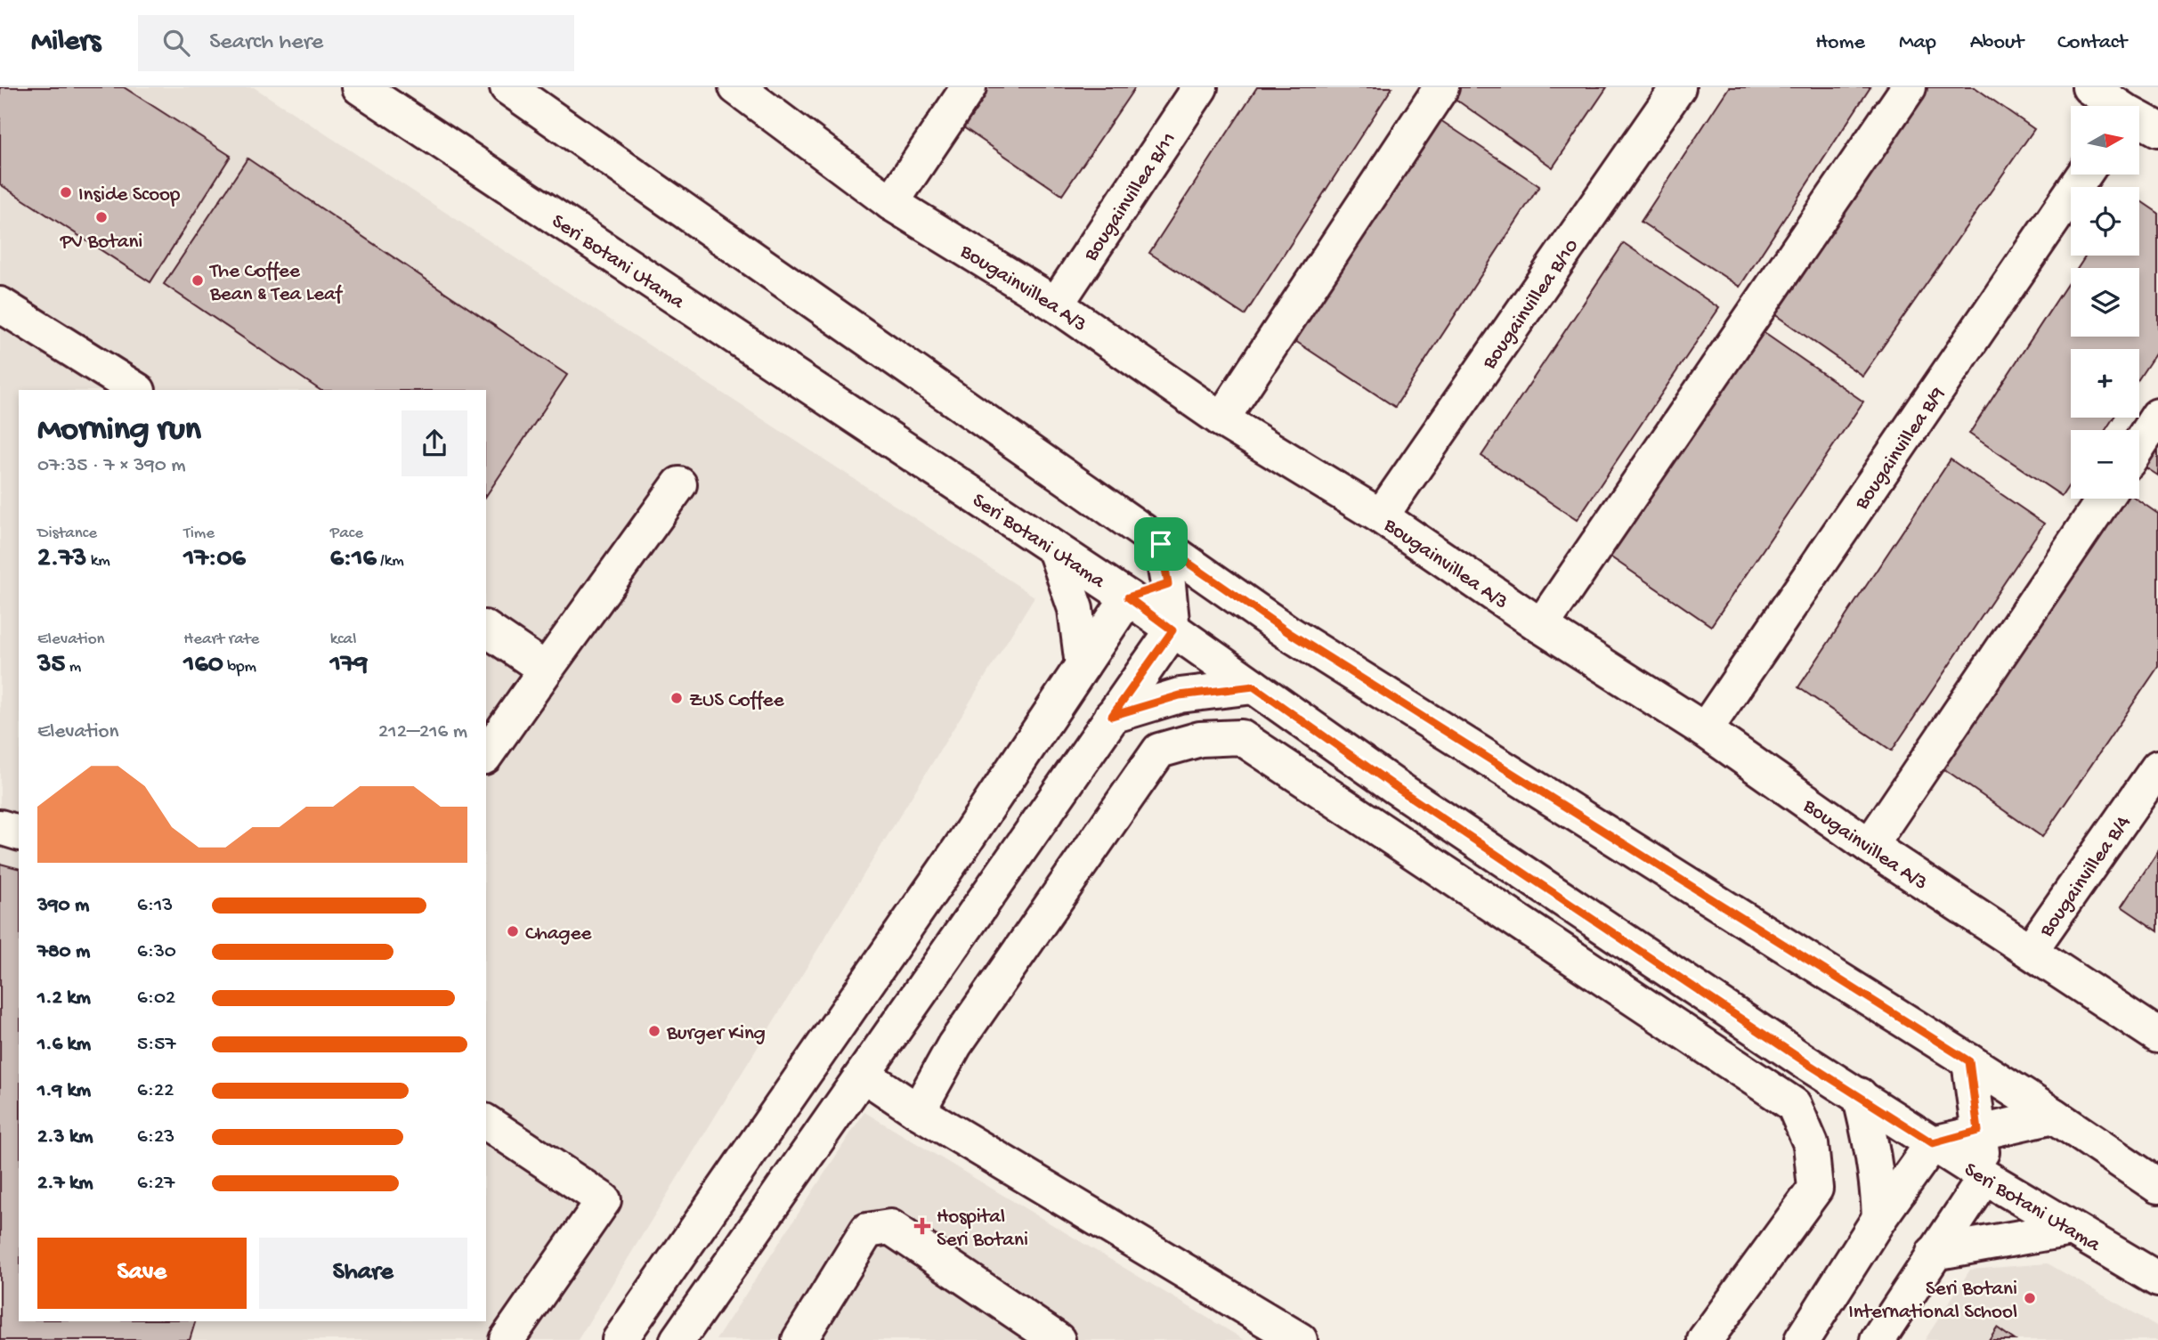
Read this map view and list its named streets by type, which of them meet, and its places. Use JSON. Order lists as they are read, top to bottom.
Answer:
{
  "streets": {
    "street": [
      "Bougainvillea B/11",
      "Seri Botani Utama",
      "Bougainvillea A/3",
      "Bougainvillea B/10",
      "Bougainvillea B/9",
      "Bougainvillea B/4"
    ]
  },
  "crossings": [
    ["Bougainvillea B/11", "Bougainvillea A/3"],
    ["Bougainvillea A/3", "Bougainvillea B/10"],
    ["Bougainvillea A/3", "Bougainvillea B/9"],
    ["Bougainvillea A/3", "Bougainvillea B/4"]
  ],
  "places": {
    "other": [
      "Inside Scoop",
      "PV Botani",
      "The Coffee Bean & Tea Leaf",
      "ZUS Coffee",
      "Chagee",
      "Burger King",
      "Seri Botani International School"
    ],
    "health": ["Hospital Seri Botani"]
  },
  "north": "right",
  "page": {
    "header": "Milers",
    "search": "Search here",
    "nav": [
      "Home",
      "Map",
      "About",
      "Contact"
    ],
    "map_buttons": ["+", "−"],
    "heading": ["Morning run", "07:35 · 7 × 390 m"],
    "stats": [
      ["Distance", "2.73 km"],
      ["Time", "17:06"],
      ["Pace", "6:16 /km"],
      ["Elevation", "35 m"],
      ["Heart rate", "160 bpm"],
      ["kcal", "179"]
    ],
    "chart": ["Elevation", "212–216 m"],
    "list": [
      {
        "name": "390 m",
        "note": "6:13"
      },
      {
        "name": "780 m",
        "note": "6:30"
      },
      {
        "name": "1.2 km",
        "note": "6:02"
      },
      {
        "name": "1.6 km",
        "note": "5:57"
      },
      {
        "name": "1.9 km",
        "note": "6:22"
      },
      {
        "name": "2.3 km",
        "note": "6:23"
      },
      {
        "name": "2.7 km",
        "note": "6:27"
      }
    ],
    "buttons": ["Save", "Share"]
  }
}
